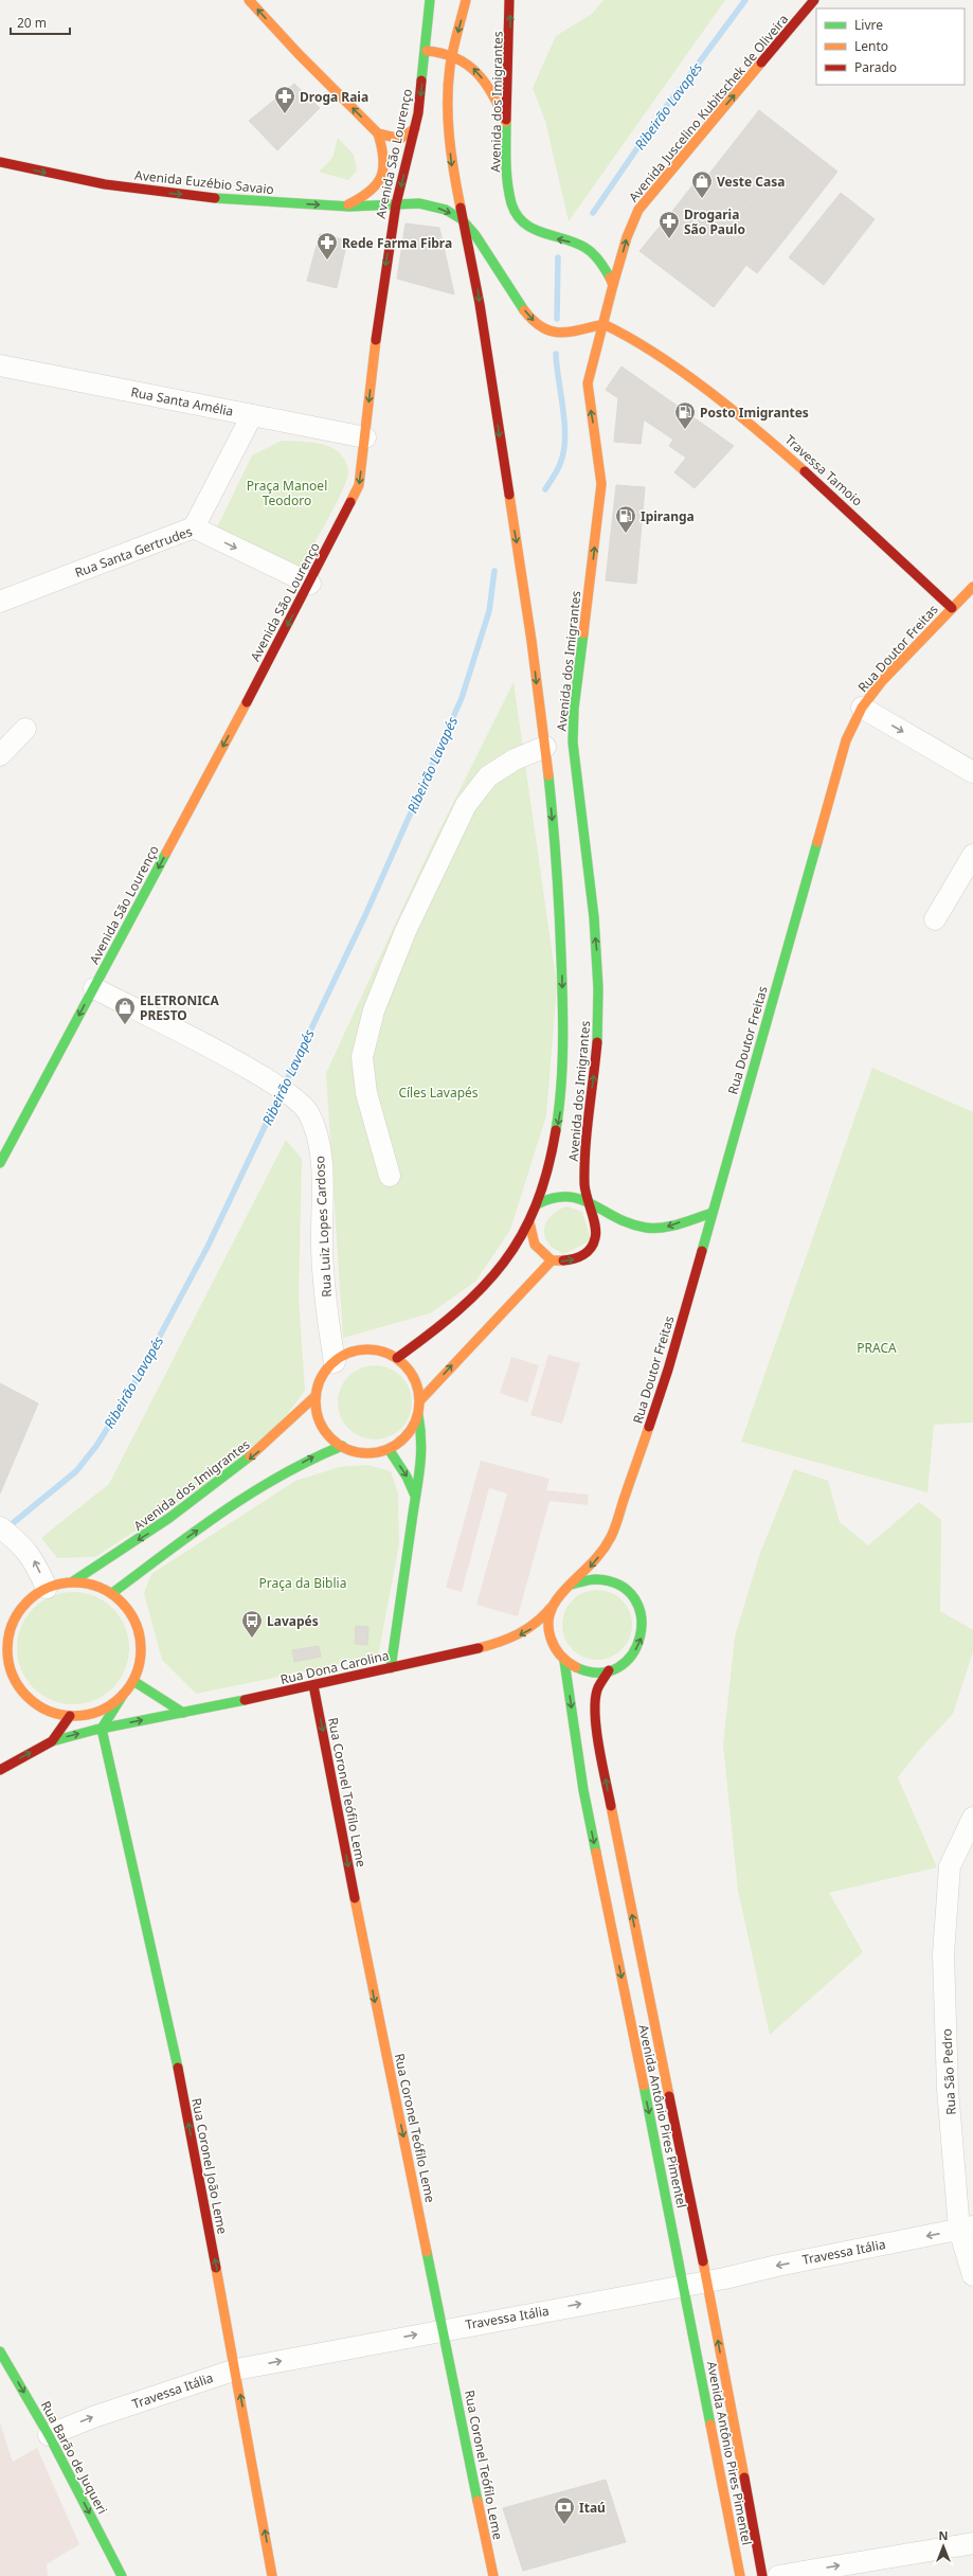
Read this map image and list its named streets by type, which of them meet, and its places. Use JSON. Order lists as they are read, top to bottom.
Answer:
{
  "streets": {
    "main road": [
      "Avenida dos Imigrantes",
      "Avenida Juscelino Kubitschek de Oliveira",
      "Avenida São Lourenço",
      "Avenida Euzébio Savaio",
      "Travessa Tamoio",
      "Rua Doutor Freitas",
      "Rua Dona Carolina",
      "Rua Coronel Teófilo Leme",
      "Avenida Antônio Pires Pimentel",
      "Rua Coronel João Leme",
      "Rua Barão de Juqueri"
    ],
    "street": [
      "Rua Santa Amélia",
      "Rua Santa Gertrudes",
      "Rua Luiz Lopes Cardoso",
      "Rua São Pedro",
      "Travessa Itália"
    ]
  },
  "crossings": [
    ["Avenida dos Imigrantes", "Avenida Juscelino Kubitschek de Oliveira"],
    ["Avenida dos Imigrantes", "Avenida Euzébio Savaio"],
    ["Avenida dos Imigrantes", "Travessa Tamoio"],
    ["Avenida dos Imigrantes", "Rua Luiz Lopes Cardoso"],
    ["Avenida dos Imigrantes", "Rua Dona Carolina"],
    ["Avenida São Lourenço", "Avenida Euzébio Savaio"],
    ["Avenida São Lourenço", "Rua Santa Amélia"],
    ["Avenida São Lourenço", "Rua Santa Gertrudes"],
    ["Avenida São Lourenço", "Rua Luiz Lopes Cardoso"],
    ["Travessa Tamoio", "Rua Doutor Freitas"],
    ["Rua Doutor Freitas", "Rua Dona Carolina"],
    ["Rua Doutor Freitas", "Avenida Antônio Pires Pimentel"],
    ["Rua Dona Carolina", "Rua Coronel Teófilo Leme"],
    ["Rua Dona Carolina", "Avenida Antônio Pires Pimentel"],
    ["Rua Dona Carolina", "Rua Coronel João Leme"],
    ["Rua Coronel Teófilo Leme", "Travessa Itália"],
    ["Rua São Pedro", "Travessa Itália"],
    ["Avenida Antônio Pires Pimentel", "Travessa Itália"],
    ["Rua Coronel João Leme", "Travessa Itália"],
    ["Travessa Itália", "Rua Barão de Juqueri"]
  ],
  "one_way": [
    "Avenida Juscelino Kubitschek de Oliveira",
    "Avenida São Lourenço",
    "Avenida Euzébio Savaio",
    "Rua Santa Gertrudes",
    "Rua Coronel Teófilo Leme",
    "Rua Coronel João Leme",
    "Rua Barão de Juqueri"
  ],
  "water": ["Ribeirão Lavapés"],
  "parks": [
    "Praça Manoel Teodoro",
    "Cíles Lavapés",
    "PRACA",
    "Praça da Biblia"
  ],
  "places": {
    "pharmacy": ["Droga Raia", "Drogaria São Paulo", "Rede Farma Fibra"],
    "shop": ["Veste Casa", "ELETRONICA PRESTO"],
    "fuel station": ["Posto Imigrantes", "Ipiranga"],
    "bus stop": ["Lavapés"],
    "bank": ["Itaú"]
  },
  "legend": ["Livre", "Lento", "Parado"],
  "scale_bar": "20 m",
  "north": "top"
}
